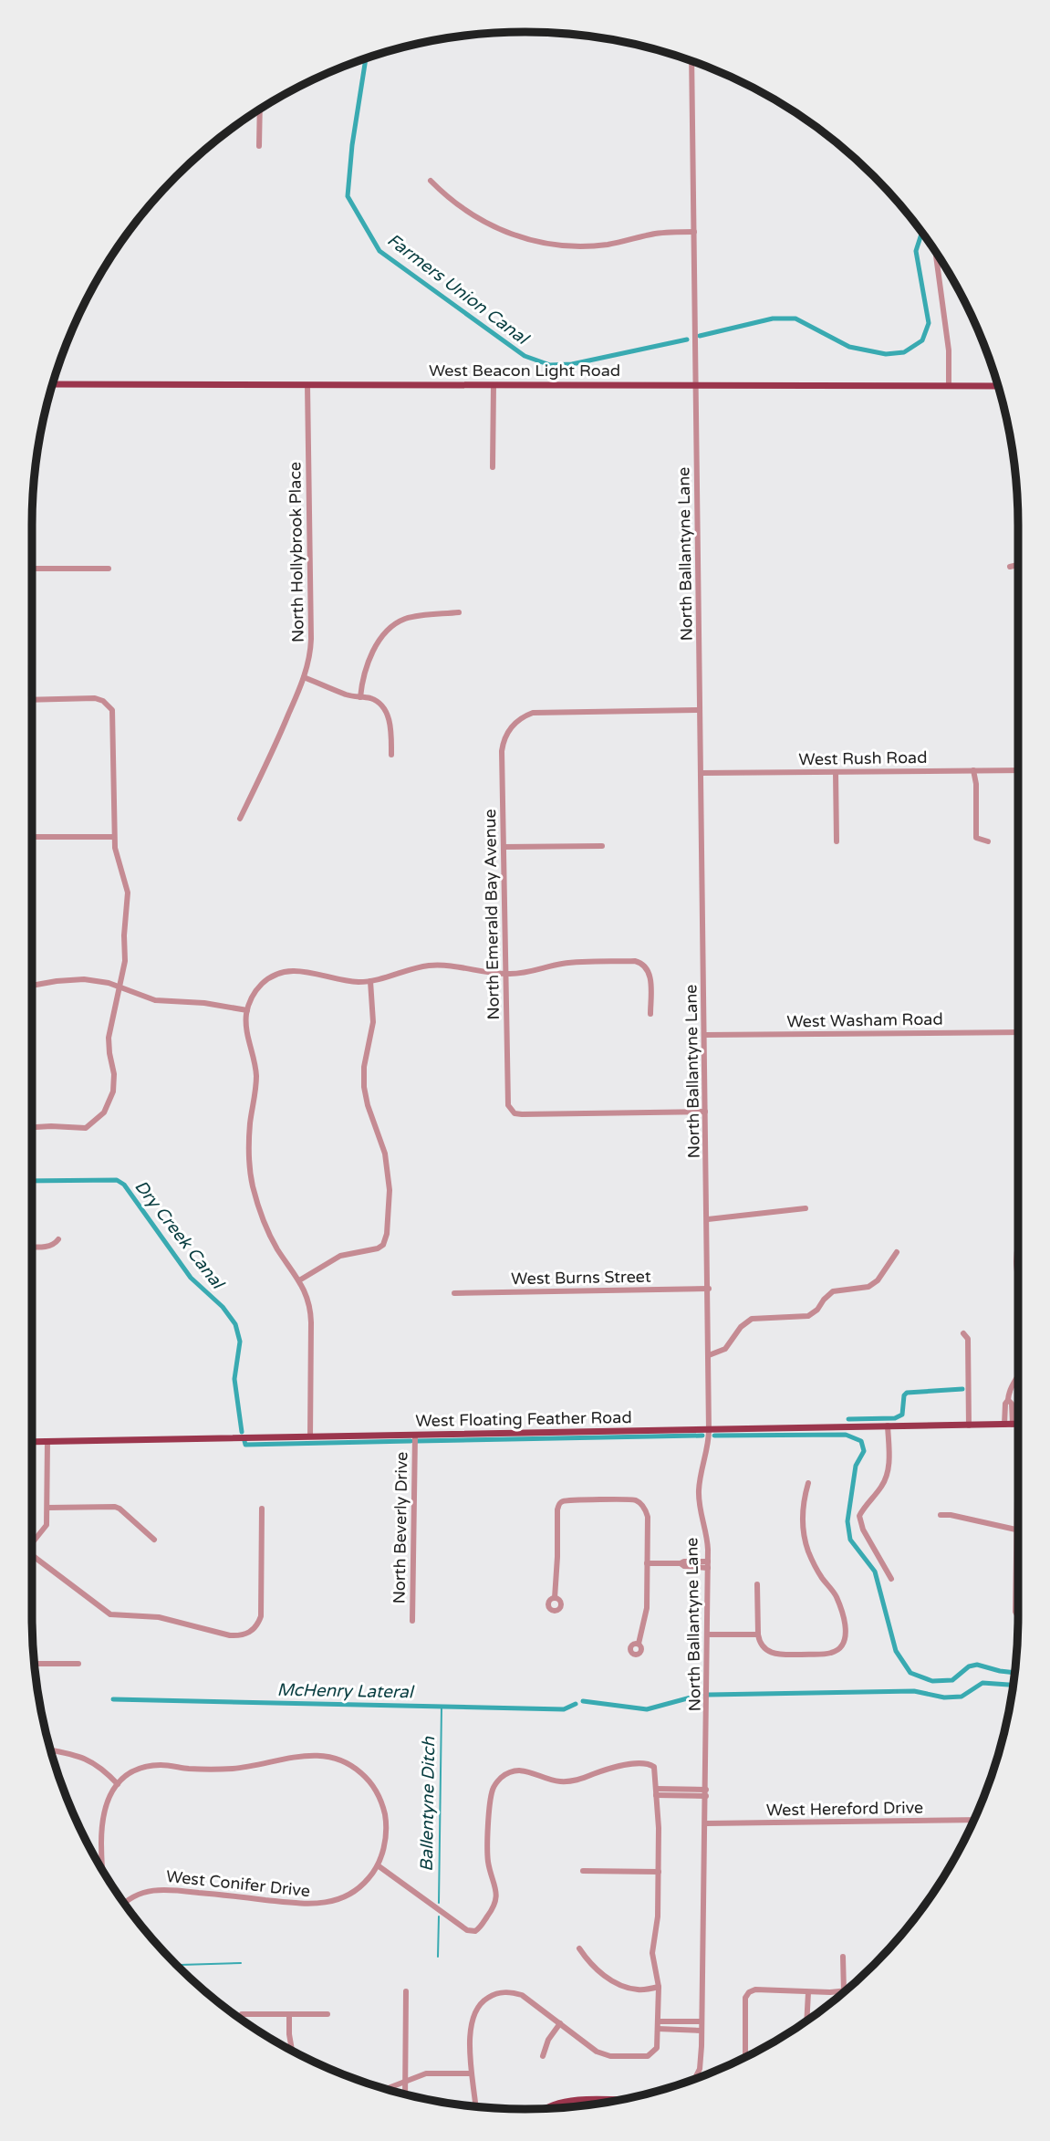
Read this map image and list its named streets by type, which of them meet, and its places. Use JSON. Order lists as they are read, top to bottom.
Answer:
{
  "streets": {
    "main road": ["West Beacon Light Road", "West Floating Feather Road"],
    "street": [
      "North Hollybrook Place",
      "North Ballantyne Lane",
      "West Rush Road",
      "North Emerald Bay Avenue",
      "West Washam Road",
      "West Burns Street",
      "North Beverly Drive",
      "West Hereford Drive",
      "West Conifer Drive"
    ]
  },
  "crossings": [
    ["West Beacon Light Road", "North Hollybrook Place"],
    ["West Beacon Light Road", "North Ballantyne Lane"],
    ["North Ballantyne Lane", "West Rush Road"],
    ["North Ballantyne Lane", "North Emerald Bay Avenue"],
    ["North Ballantyne Lane", "West Washam Road"],
    ["North Ballantyne Lane", "West Burns Street"],
    ["North Ballantyne Lane", "West Floating Feather Road"],
    ["North Ballantyne Lane", "West Hereford Drive"],
    ["West Floating Feather Road", "North Beverly Drive"]
  ],
  "water": [
    "Farmers Union Canal",
    "Dry Creek Canal",
    "McHenry Lateral",
    "Ballentyne Ditch"
  ]
}
